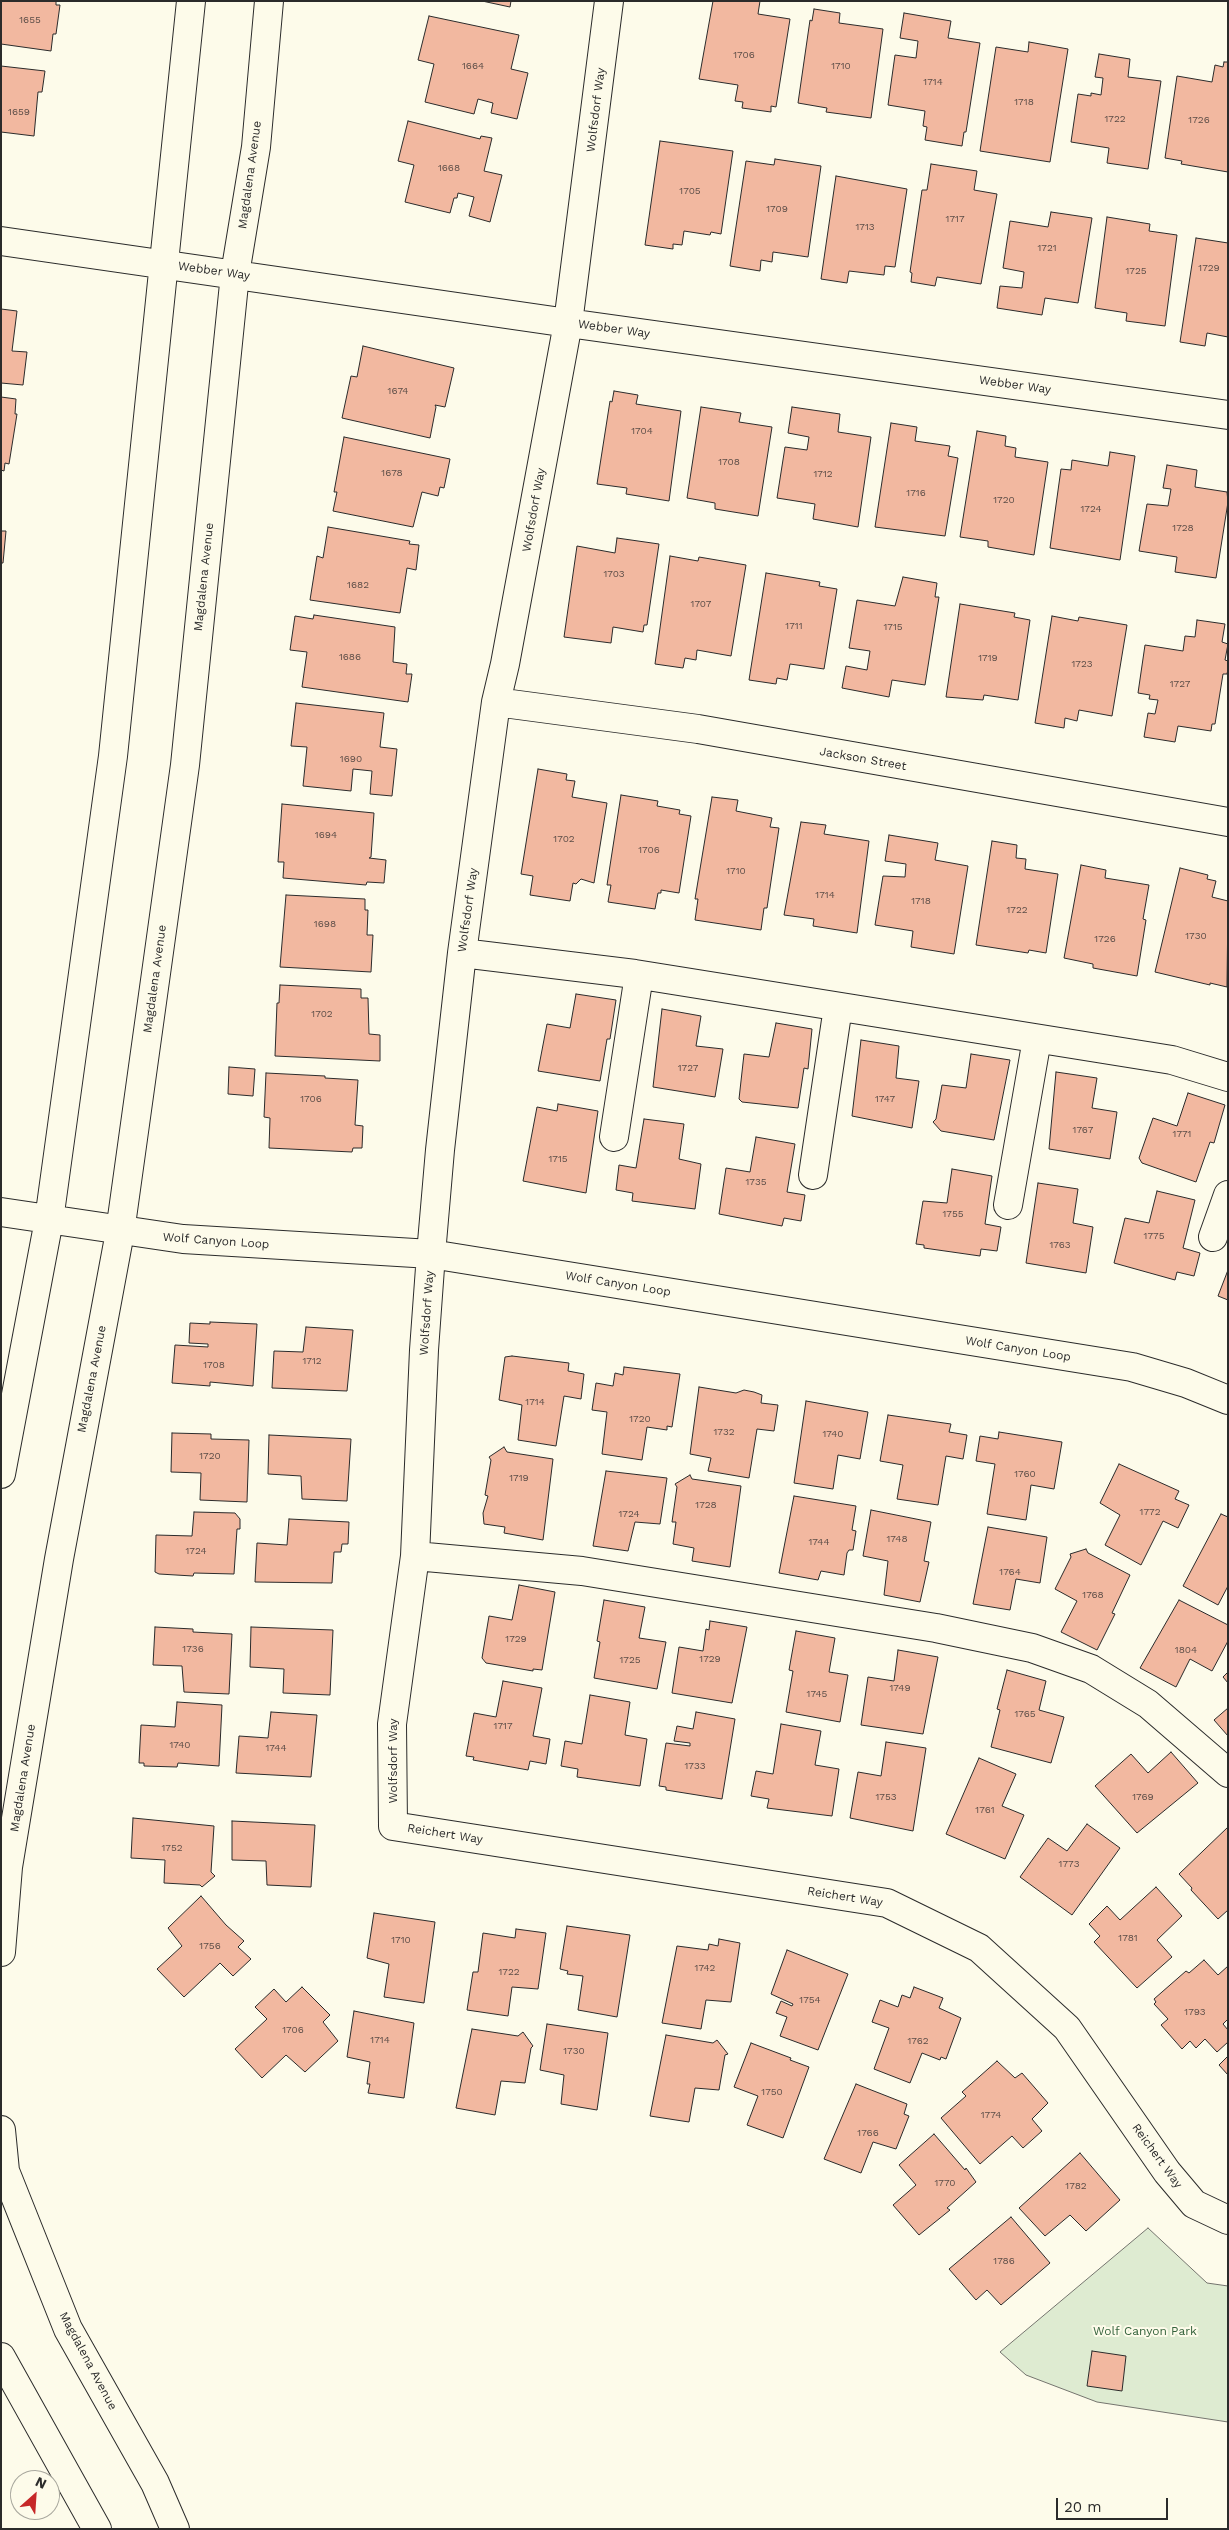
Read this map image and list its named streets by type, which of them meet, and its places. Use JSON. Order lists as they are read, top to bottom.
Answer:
{
  "streets": {
    "street": [
      "Wolfsdorf Way",
      "Magdalena Avenue",
      "Webber Way",
      "Jackson Street",
      "Wolf Canyon Loop",
      "Reichert Way"
    ]
  },
  "crossings": [
    ["Wolfsdorf Way", "Webber Way"],
    ["Wolfsdorf Way", "Jackson Street"],
    ["Wolfsdorf Way", "Wolf Canyon Loop"],
    ["Wolfsdorf Way", "Reichert Way"],
    ["Magdalena Avenue", "Webber Way"],
    ["Magdalena Avenue", "Wolf Canyon Loop"]
  ],
  "parks": ["Wolf Canyon Park"],
  "house_numbers": [
    "1655",
    "1706",
    "1664",
    "1710",
    "1714",
    "1718",
    "1659",
    "1722",
    "1726",
    "1668",
    "1705",
    "1709",
    "1717",
    "1713",
    "1721",
    "1729",
    "1725",
    "1674",
    "1704",
    "1708",
    "1678",
    "1712",
    "1716",
    "1720",
    "1724",
    "1728",
    "1703",
    "1682",
    "1707",
    "1711",
    "1715",
    "1686",
    "1719",
    "1723",
    "1727",
    "1690",
    "1694",
    "1702",
    "1706",
    "1710",
    "1714",
    "1718",
    "1722",
    "1698",
    "1730",
    "1726",
    "1702",
    "1727",
    "1706",
    "1747",
    "1767",
    "1771",
    "1715",
    "1735",
    "1755",
    "1775",
    "1763",
    "1712",
    "1708",
    "1714",
    "1720",
    "1732",
    "1740",
    "1720",
    "1760",
    "1719",
    "1728",
    "1772",
    "1724",
    "1748",
    "1744",
    "1724",
    "1764",
    "1768",
    "1729",
    "1736",
    "1804",
    "1729",
    "1725",
    "1749",
    "1745",
    "1765",
    "1717",
    "1740",
    "1744",
    "1733",
    "1753",
    "1769",
    "1761",
    "1752",
    "1773",
    "1781",
    "1710",
    "1756",
    "1742",
    "1722",
    "1754",
    "1793",
    "1706",
    "1714",
    "1762",
    "1730",
    "1750",
    "1774",
    "1766",
    "1770",
    "1782",
    "1786"
  ],
  "scale_bar": "20 m",
  "north": "top right"
}
